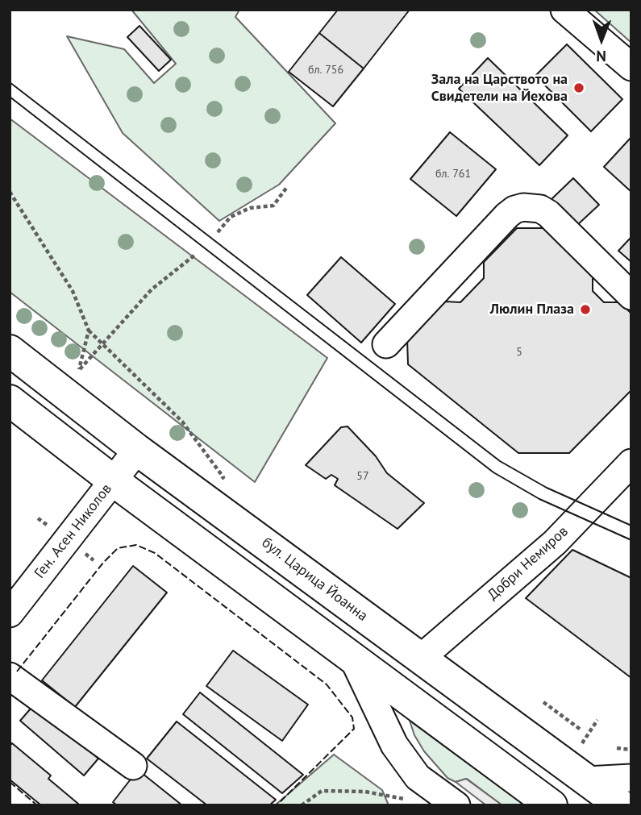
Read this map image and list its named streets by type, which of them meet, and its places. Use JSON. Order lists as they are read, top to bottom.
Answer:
{
  "streets": {
    "main road": ["бул. Царица Йоанна"],
    "street": ["Ген. Асен Николов", "Добри Немиров"]
  },
  "crossings": [
    ["Ген. Асен Николов", "бул. Царица Йоанна"],
    ["Добри Немиров", "бул. Царица Йоанна"]
  ],
  "places": ["Зала на Царството на Свидетели на Йехова", "Люлин Плаза"],
  "house_numbers": [
    "бл. 756",
    "бл. 761",
    "5",
    "57"
  ],
  "north": "bottom"
}
